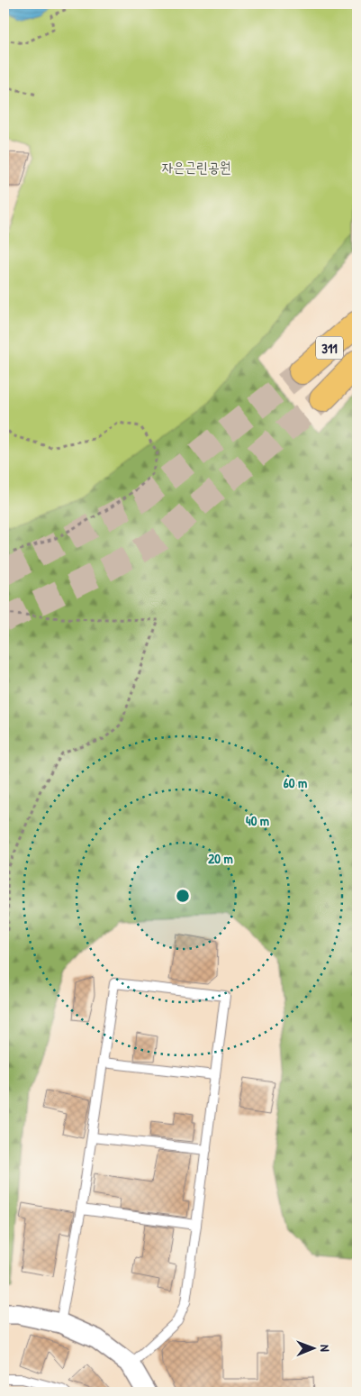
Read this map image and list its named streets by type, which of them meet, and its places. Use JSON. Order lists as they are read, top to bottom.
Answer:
{
  "streets": {
    "highway": ["311"]
  },
  "parks": ["자은근린공원"],
  "north": "right",
  "rings": ["60 m", "40 m", "20 m"]
}
